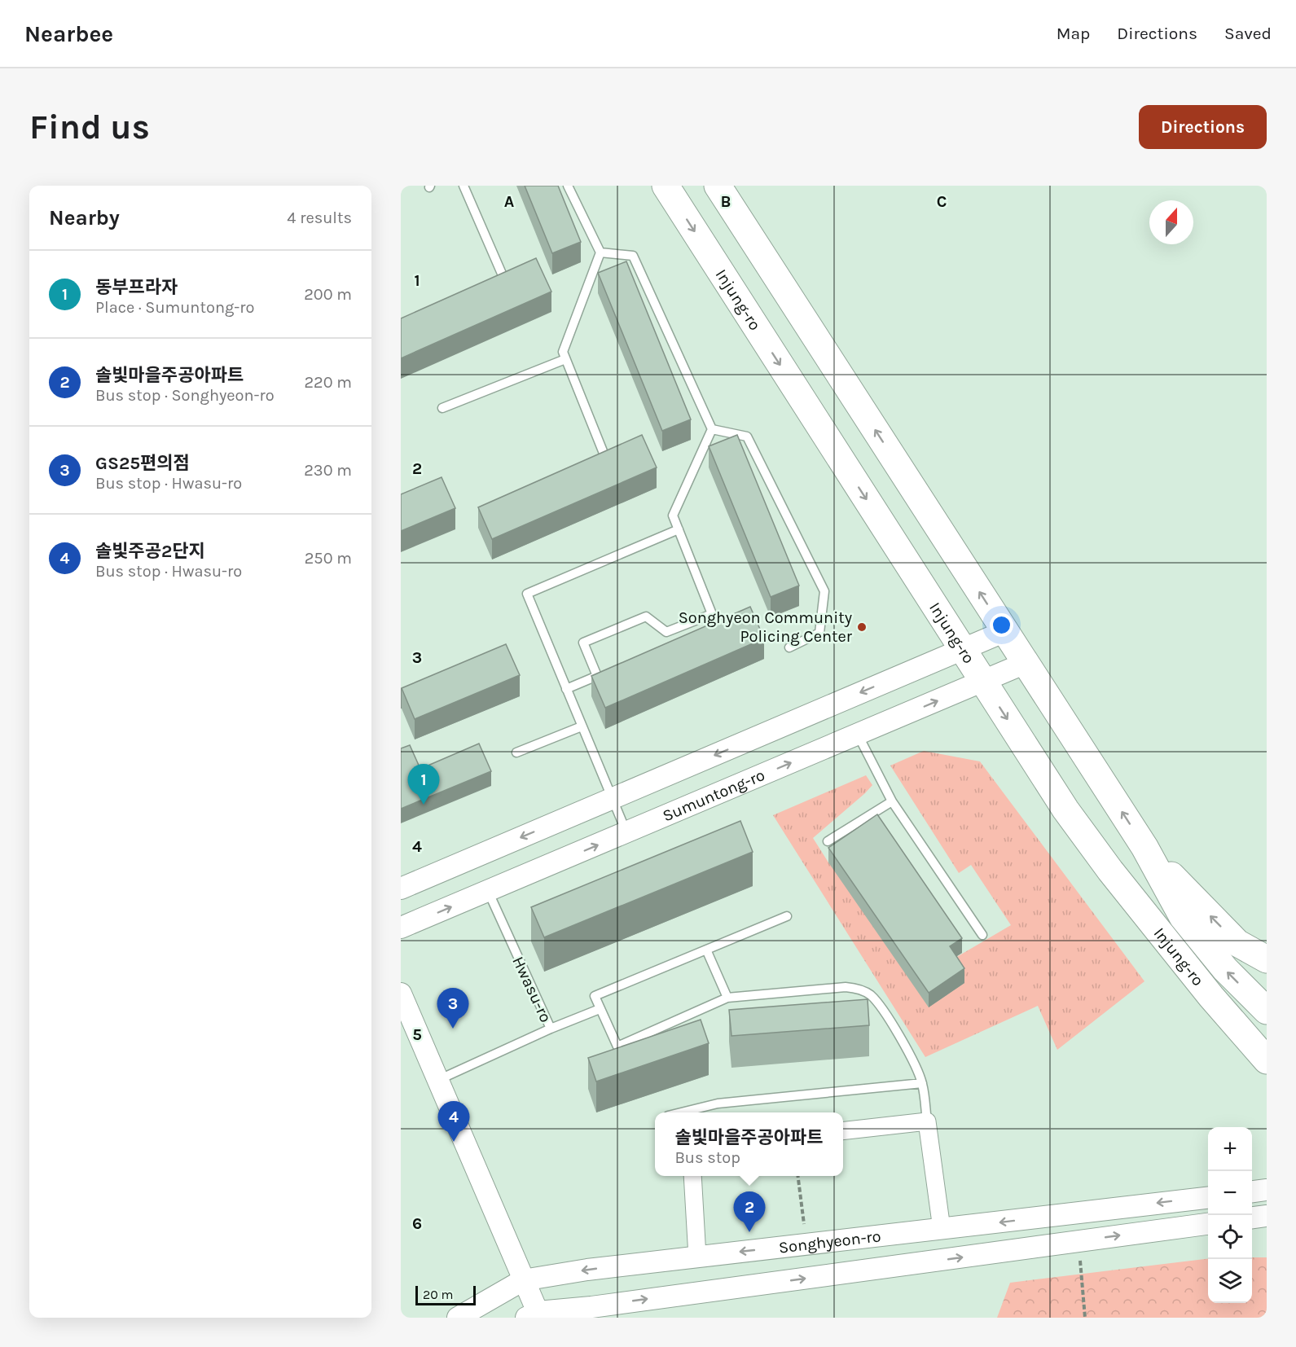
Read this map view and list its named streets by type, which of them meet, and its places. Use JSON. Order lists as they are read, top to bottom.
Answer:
{
  "streets": {
    "main road": ["Injung-ro"],
    "street": ["Sumuntong-ro", "Songhyeon-ro"],
    "lane": ["Hwasu-ro"]
  },
  "crossings": [
    ["Injung-ro", "Sumuntong-ro"],
    ["Sumuntong-ro", "Hwasu-ro"]
  ],
  "places": ["Songhyeon Community Policing Center"],
  "scale_bar": "20 m",
  "north": "top",
  "page": {
    "header": "Nearbee",
    "nav": ["Map", "Directions", "Saved"],
    "buttons": "Directions",
    "title": "Find us",
    "heading": ["Nearby", "4 results"],
    "list": [
      {
        "mark": "1",
        "name": "동부프라자",
        "note": "Place · Sumuntong-ro",
        "value": "200 m"
      },
      {
        "mark": "2",
        "name": "솔빛마을주공아파트",
        "note": "Bus stop · Songhyeon-ro",
        "value": "220 m"
      },
      {
        "mark": "3",
        "name": "GS25편의점",
        "note": "Bus stop · Hwasu-ro",
        "value": "230 m"
      },
      {
        "mark": "4",
        "name": "솔빛주공2단지",
        "note": "Bus stop · Hwasu-ro",
        "value": "250 m"
      }
    ],
    "pins": [
      "1",
      "3",
      "4",
      "2"
    ],
    "popup": ["솔빛마을주공아파트", "Bus stop"],
    "map_buttons": ["+", "−"],
    "scale": "20 m"
  },
  "grid": {
    "columns": ["A", "B", "C"],
    "rows": [
      "1",
      "2",
      "3",
      "4",
      "5",
      "6"
    ]
  }
}
